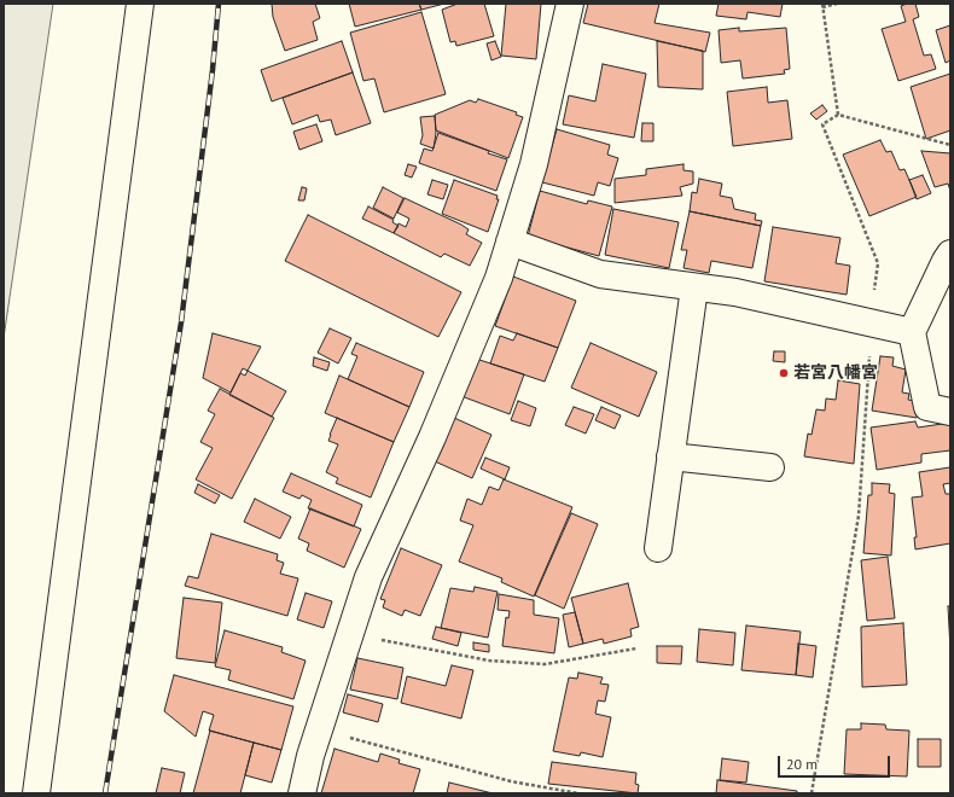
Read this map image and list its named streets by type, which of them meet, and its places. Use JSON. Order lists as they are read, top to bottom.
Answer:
{
  "places": ["若宮八幡宮"],
  "scale_bar": "20 m"
}
